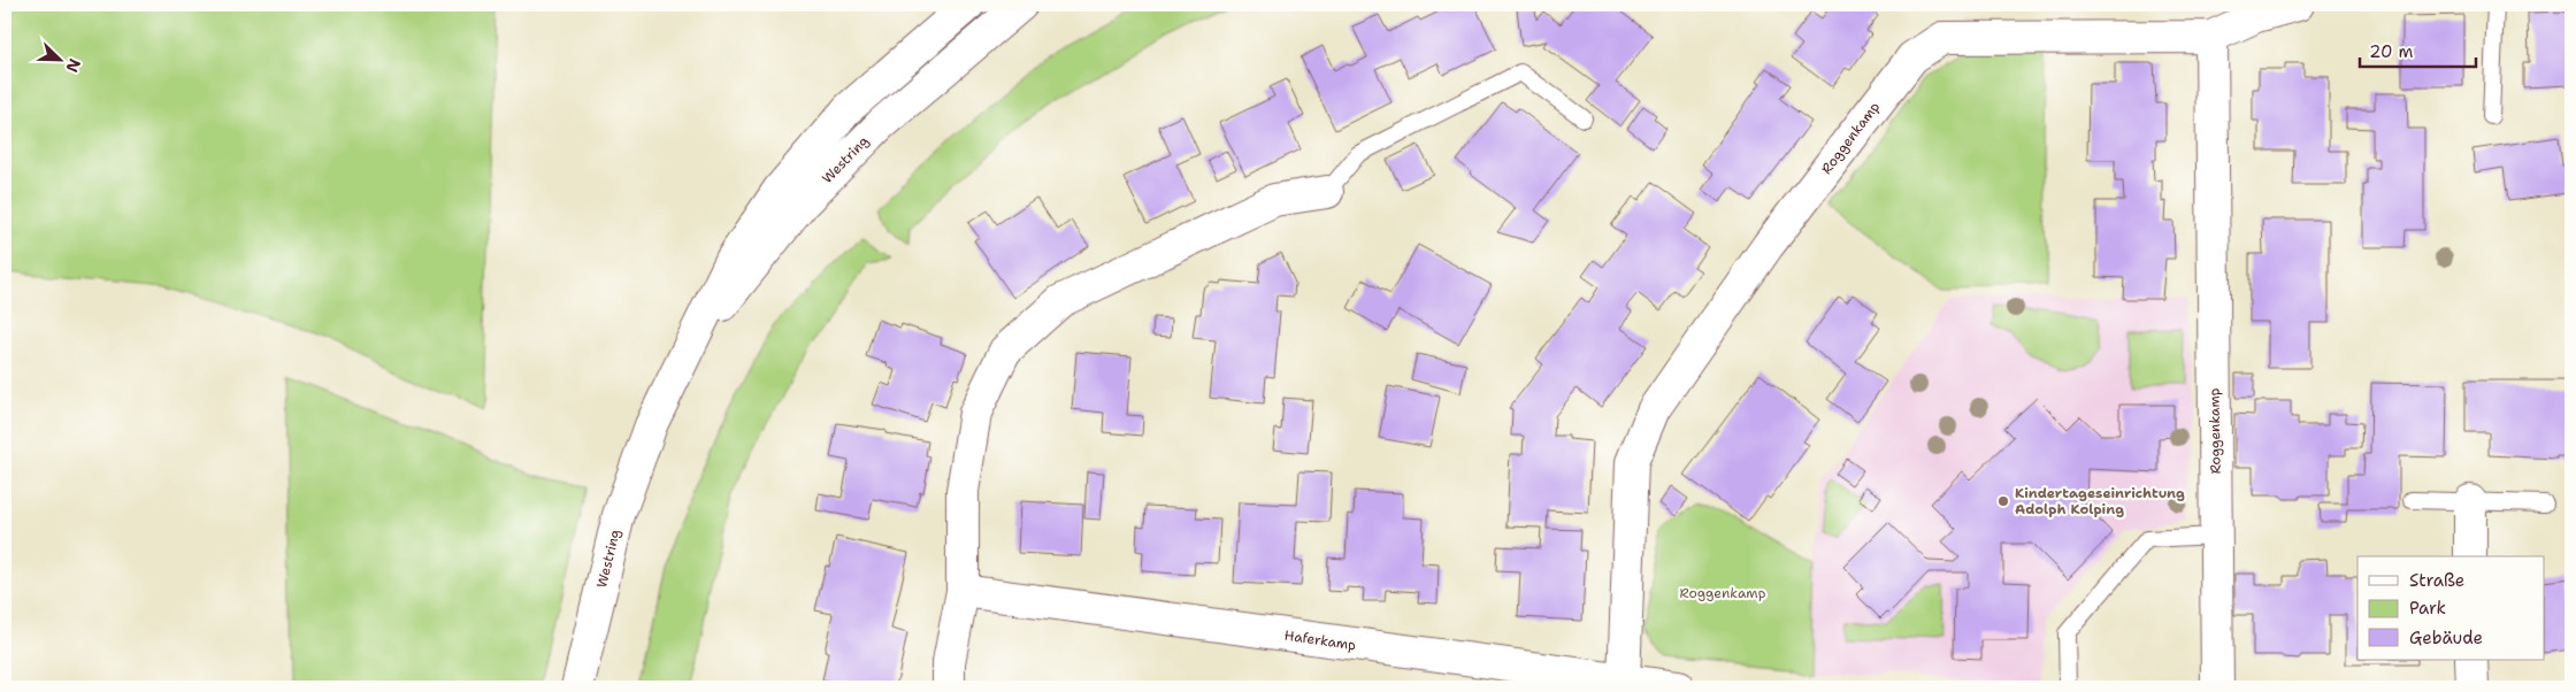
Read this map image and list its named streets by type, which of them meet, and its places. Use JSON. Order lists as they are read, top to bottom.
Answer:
{
  "streets": {
    "street": ["Roggenkamp", "Westring", "Haferkamp"]
  },
  "crossings": [
    ["Roggenkamp", "Haferkamp"]
  ],
  "parks": ["Roggenkamp"],
  "places": ["Kindertageseinrichtung Adolph Kolping"],
  "legend": ["Straße", "Park", "Gebäude"],
  "scale_bar": "20 m",
  "north": "bottom right"
}
